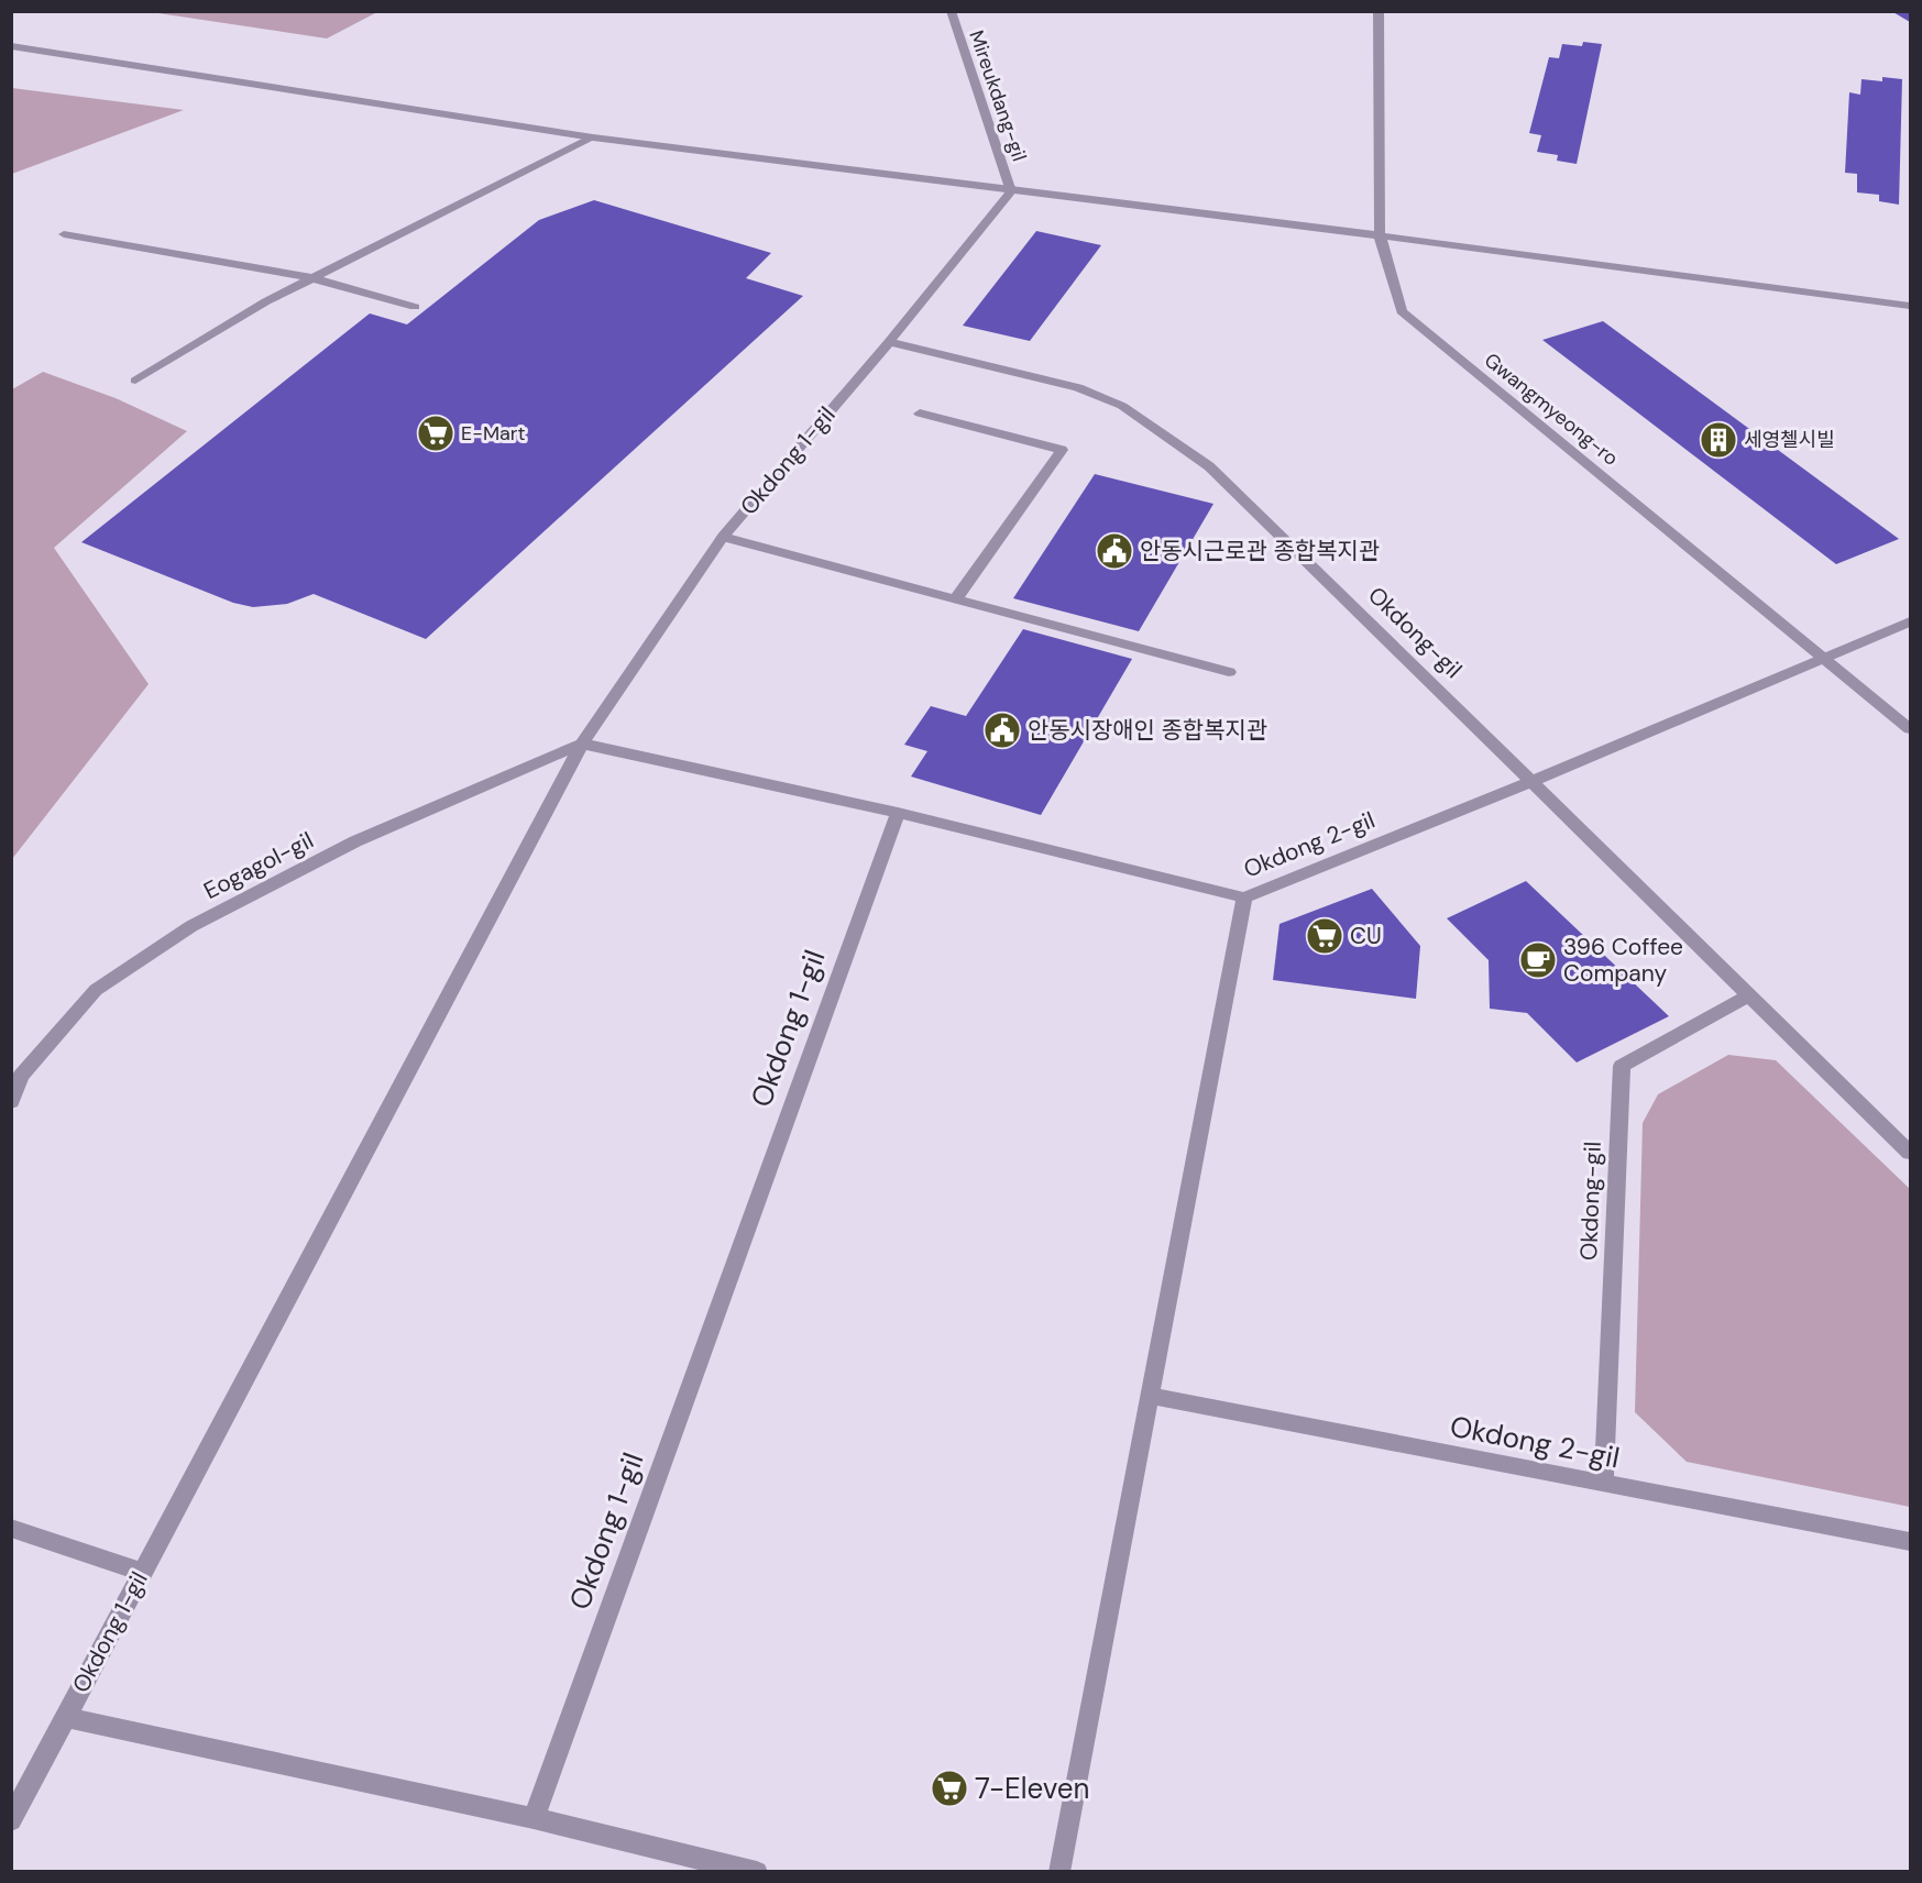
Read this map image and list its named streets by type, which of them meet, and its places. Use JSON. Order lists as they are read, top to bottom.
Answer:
{
  "streets": {
    "street": [
      "Mireukdang-gil",
      "Gwangmyeong-ro",
      "Okdong 1-gil",
      "Okdong-gil",
      "Okdong 2-gil",
      "Eogagol-gil"
    ]
  },
  "crossings": [
    ["Mireukdang-gil", "Okdong 1-gil"],
    ["Gwangmyeong-ro", "Okdong 2-gil"],
    ["Okdong 1-gil", "Okdong-gil"],
    ["Okdong 1-gil", "Eogagol-gil"],
    ["Okdong-gil", "Okdong 2-gil"]
  ],
  "places": {
    "supermarket": ["E-Mart", "CU", "7-Eleven"],
    "building": ["세영첼시빌"],
    "public building": ["안동시근로관 종합복지관", "안동시장애인 종합복지관"],
    "cafe": ["396 Coffee Company"]
  }
}
